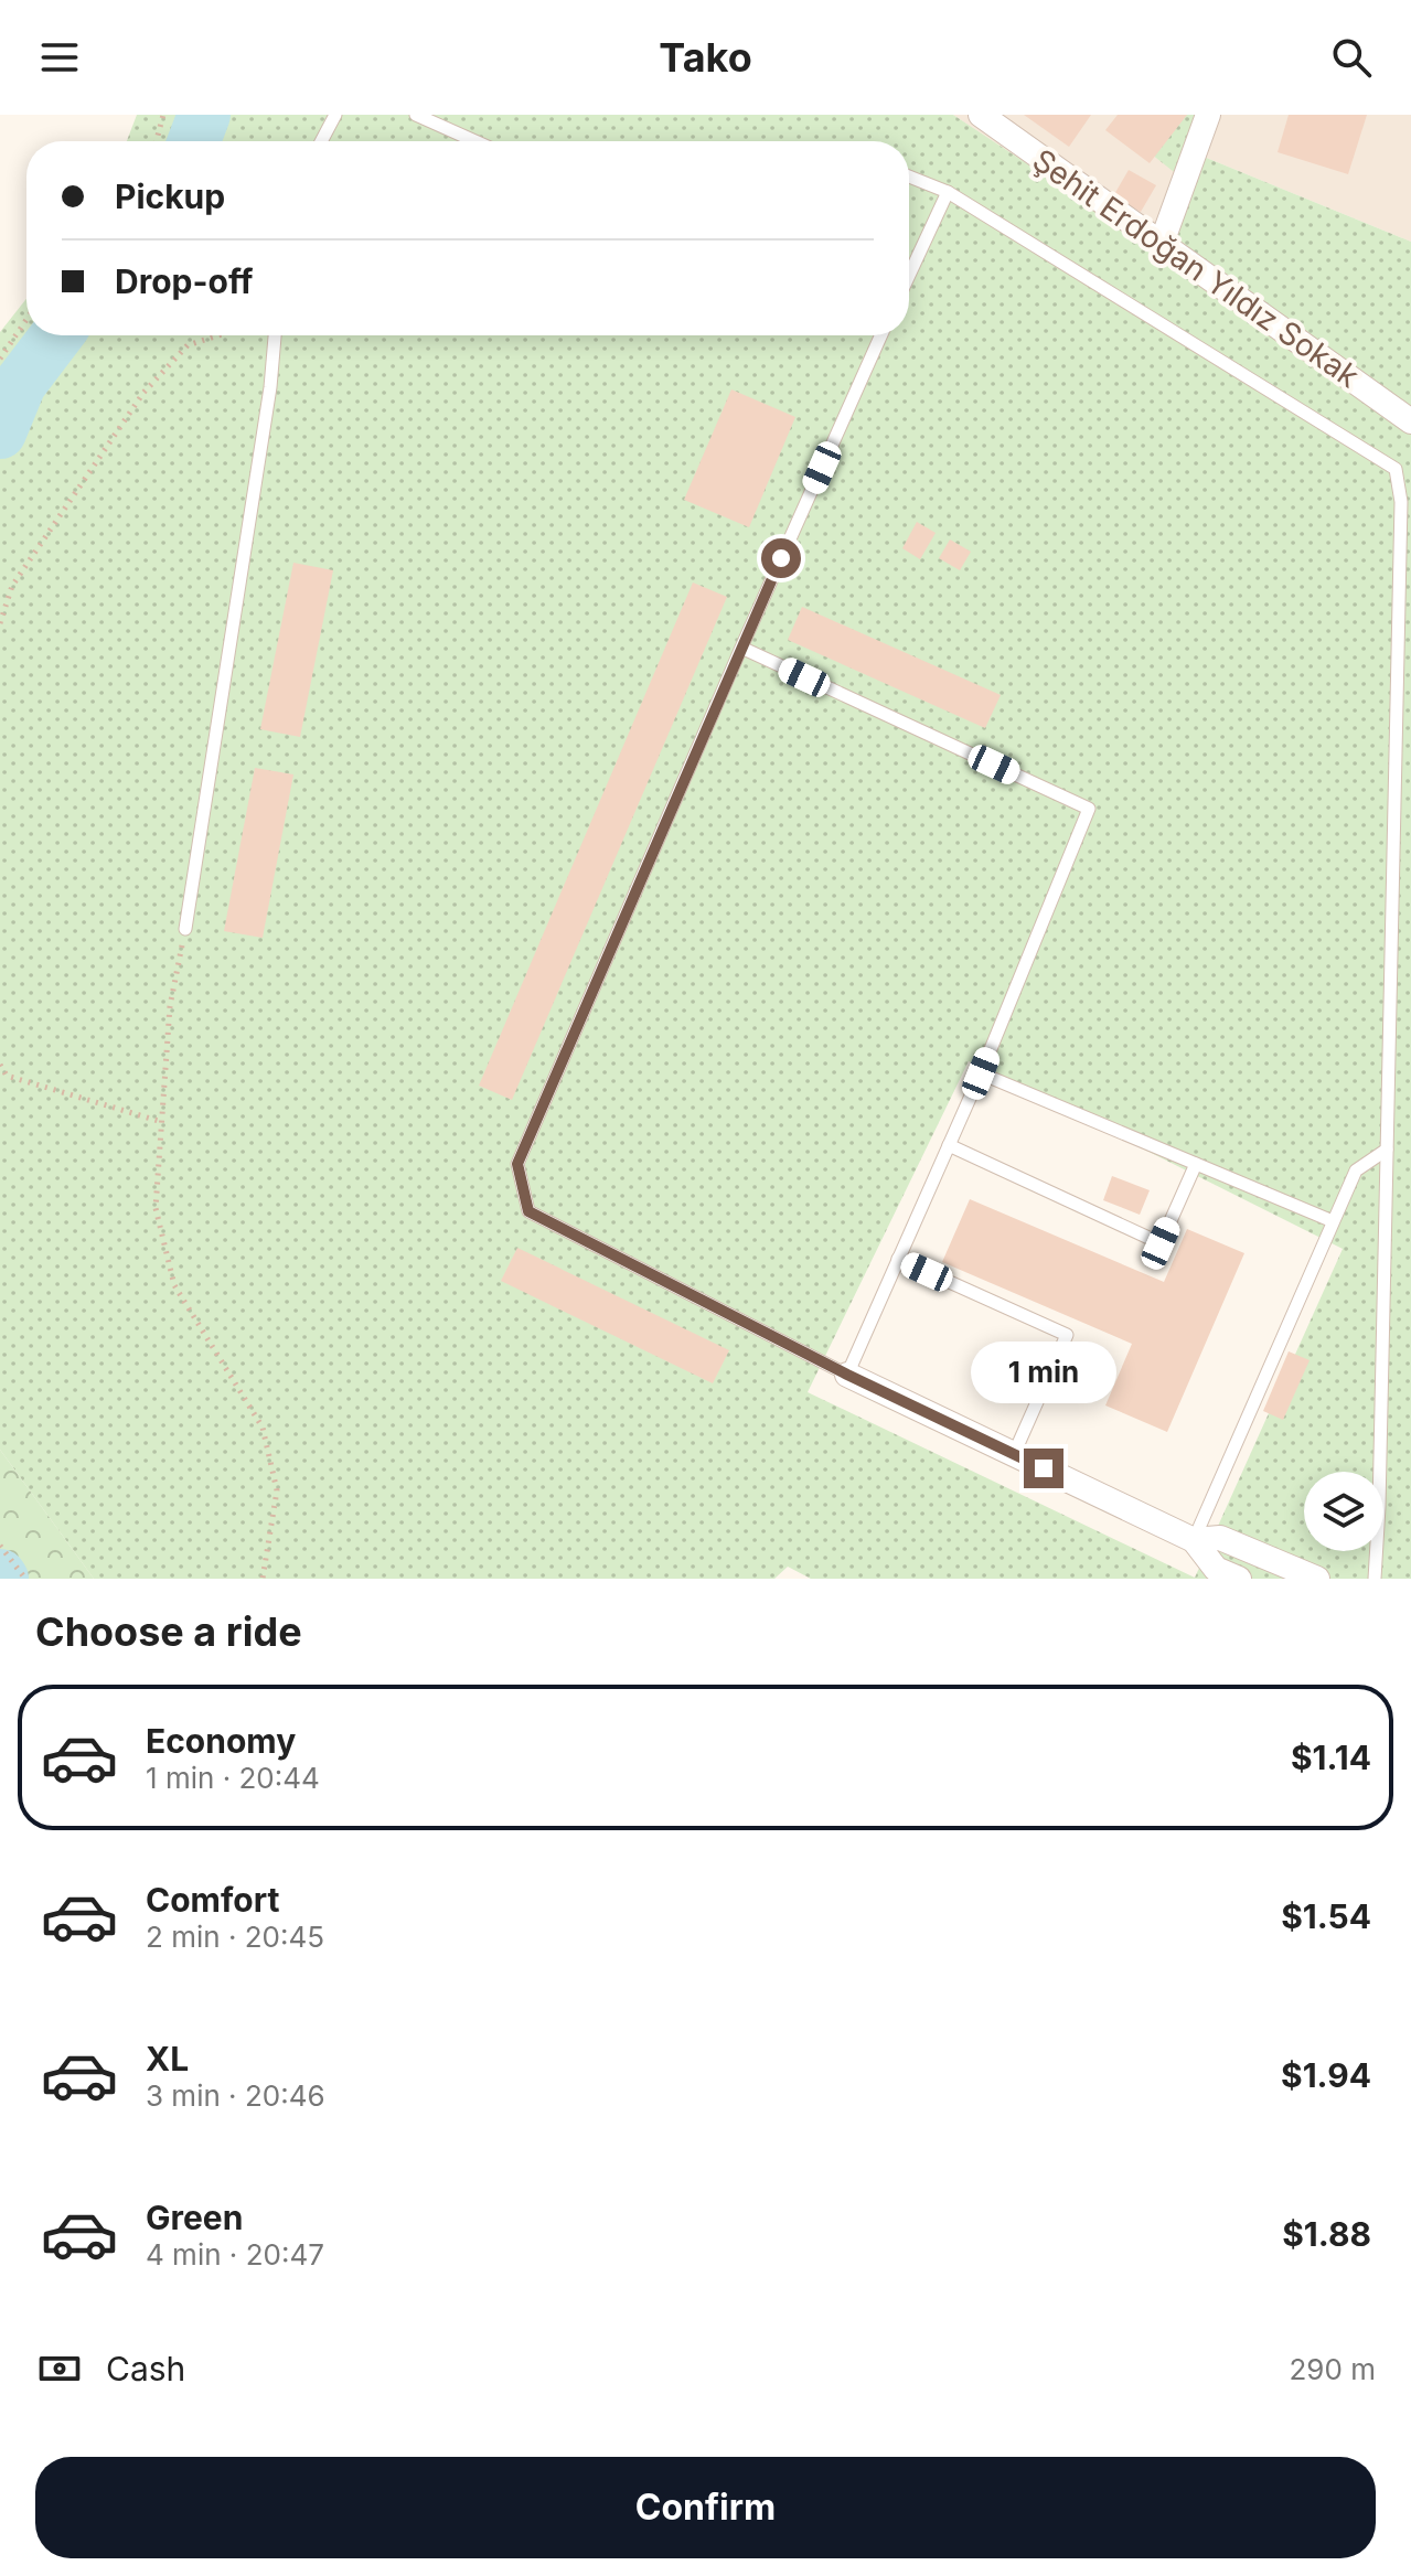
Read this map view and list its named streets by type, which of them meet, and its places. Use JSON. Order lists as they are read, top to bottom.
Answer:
{
  "streets": {
    "street": ["Şehit Erdoğan Yıldız Sokak"]
  },
  "page": {
    "header": "Tako",
    "banner": ["Pickup", "Drop-off"],
    "bubble": "1 min",
    "heading": "Choose a ride",
    "list": [
      {
        "name": "Economy",
        "note": "1 min · 20:44",
        "value": "$1.14"
      },
      {
        "name": "Comfort",
        "note": "2 min · 20:45",
        "value": "$1.54"
      },
      {
        "name": "XL",
        "note": "3 min · 20:46",
        "value": "$1.94"
      },
      {
        "name": "Green",
        "note": "4 min · 20:47",
        "value": "$1.88"
      }
    ],
    "pay": ["Cash", "290 m"],
    "buttons": "Confirm"
  }
}
